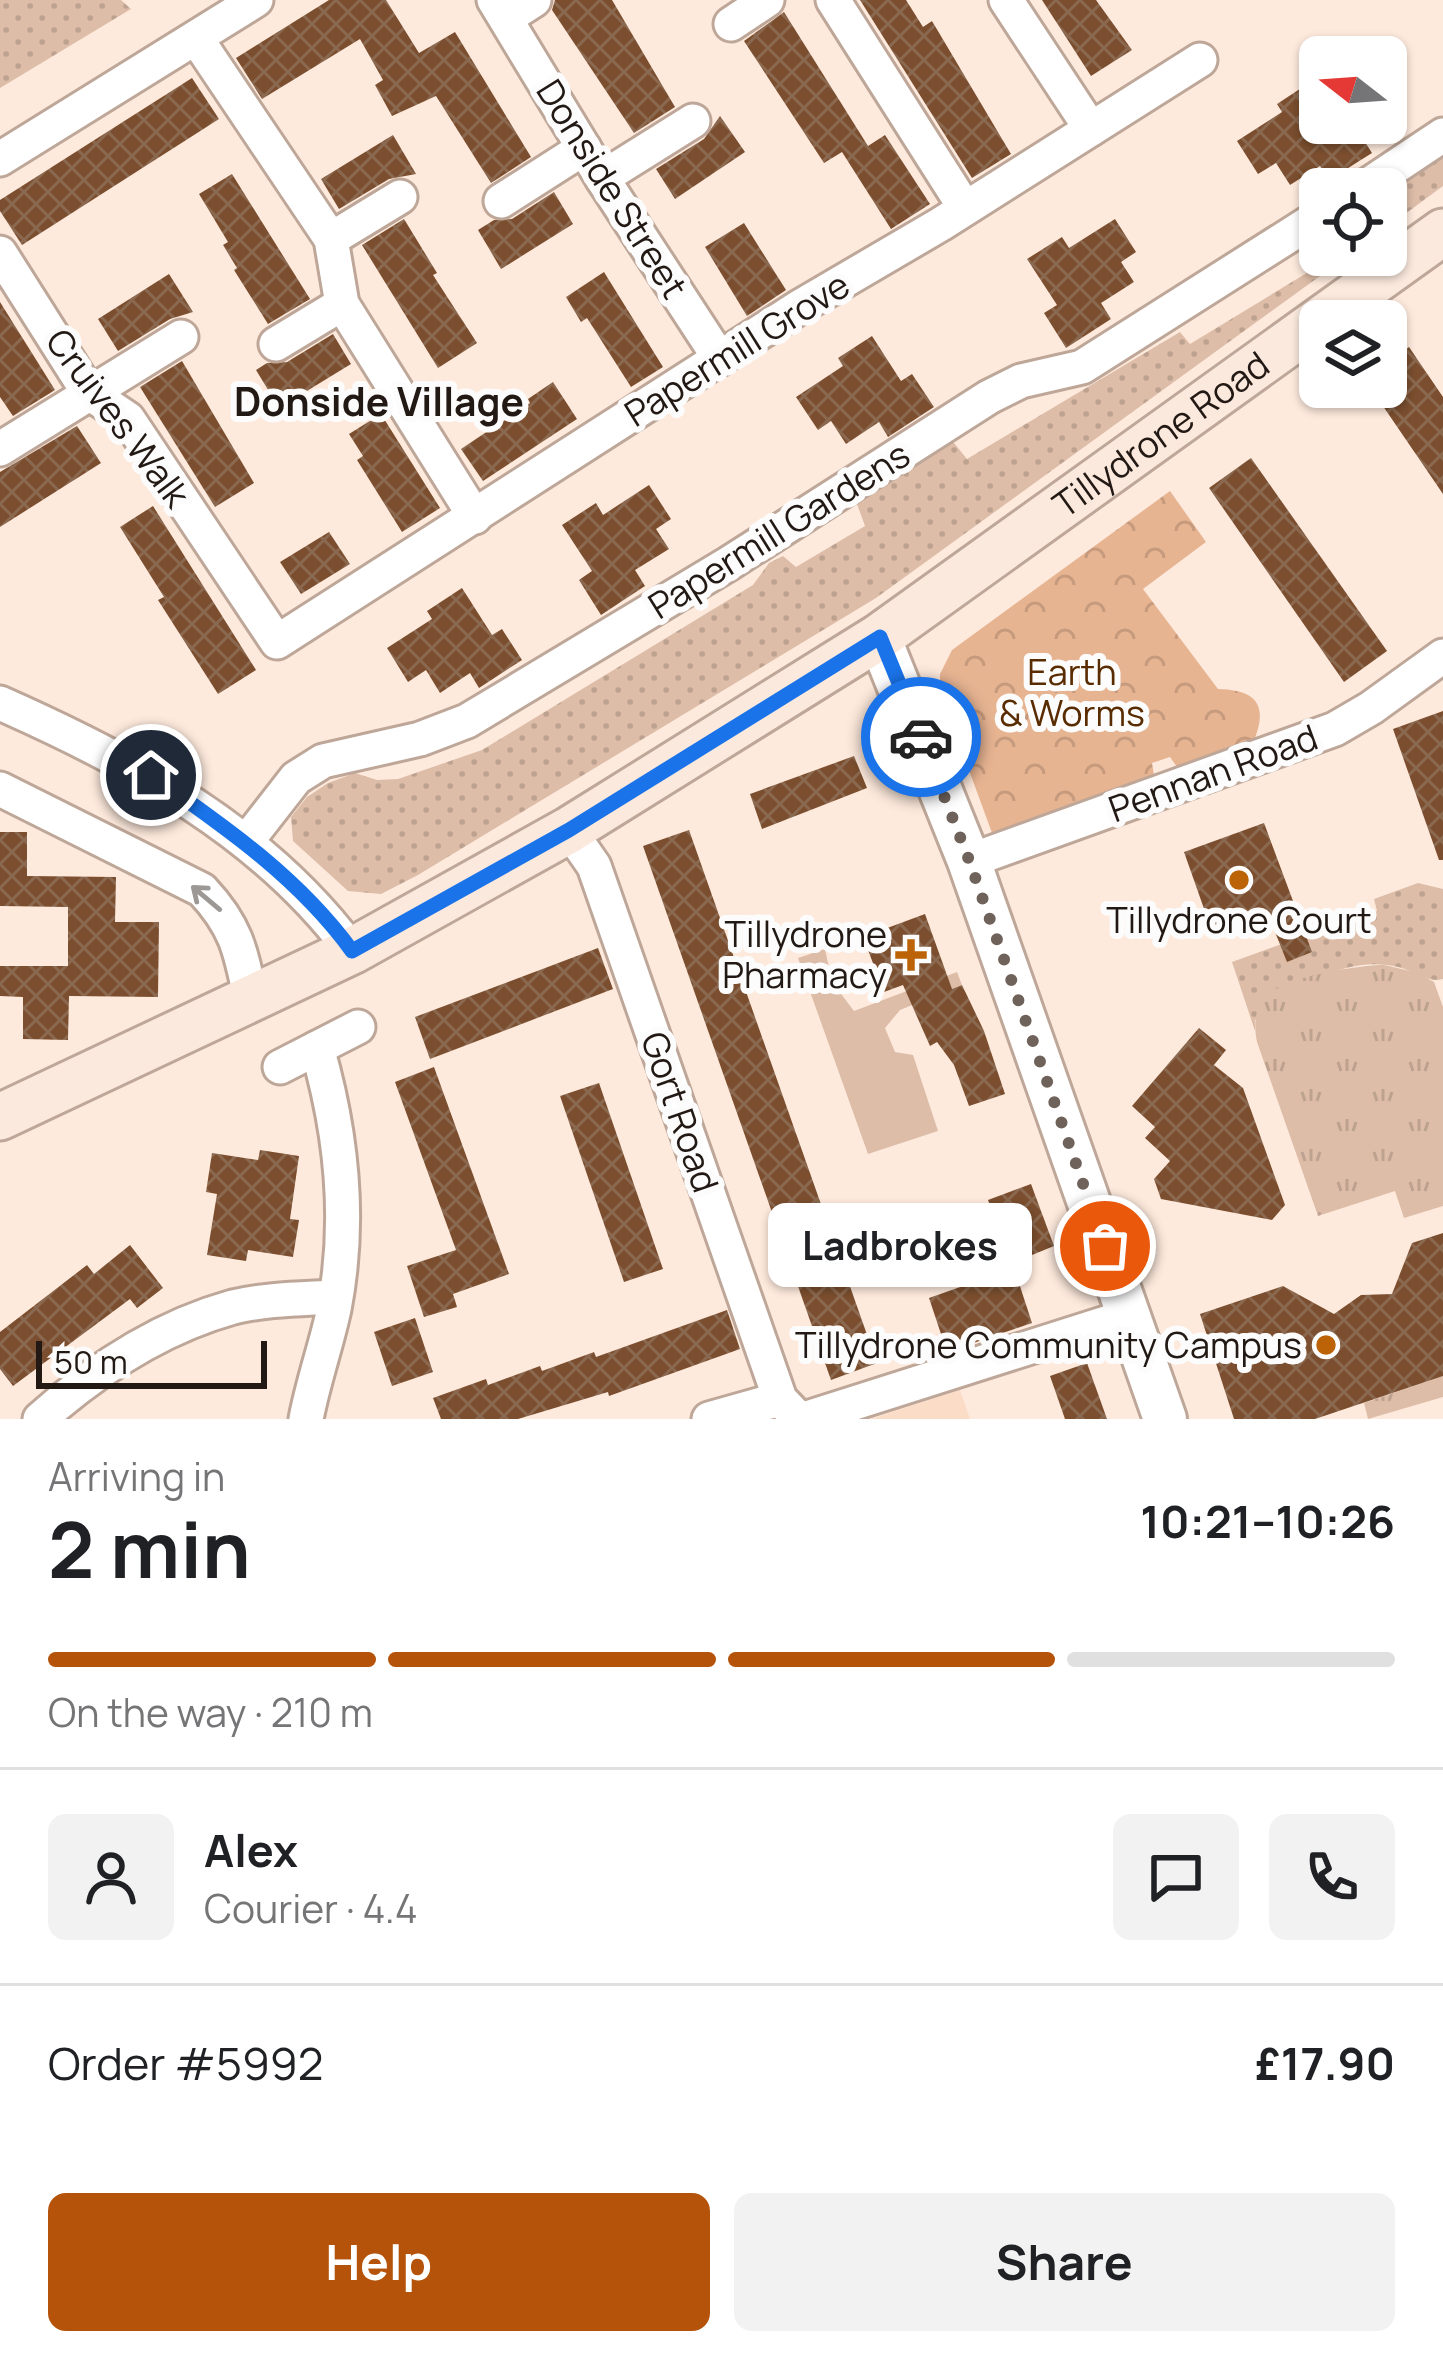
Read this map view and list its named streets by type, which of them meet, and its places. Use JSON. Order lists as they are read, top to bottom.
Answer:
{
  "streets": {
    "main road": ["Tillydrone Road"],
    "street": [
      "Donside Street",
      "Papermill Grove",
      "Cruives Walk",
      "Papermill Gardens",
      "Pennan Road",
      "Gort Road"
    ]
  },
  "crossings": [
    ["Donside Street", "Papermill Grove"],
    ["Papermill Grove", "Cruives Walk"],
    ["Tillydrone Road", "Gort Road"]
  ],
  "districts": ["Donside Village"],
  "parks": ["Earth & Worms"],
  "places": {
    "other": ["Tillydrone Court", "Ladbrokes", "Tillydrone Community Campus"],
    "health": ["Tillydrone Pharmacy"]
  },
  "scale_bar": "50 m",
  "north": "left",
  "page": {
    "bubble": "Ladbrokes",
    "scale": "50 m",
    "heading": ["2 min", "Arriving in", "10:21–10:26"],
    "panel": [
      "Alex",
      "Courier · 4.4",
      "Order #5992",
      "£17.90"
    ],
    "bar": "On the way · 210 m",
    "buttons": ["Help", "Share"]
  }
}
